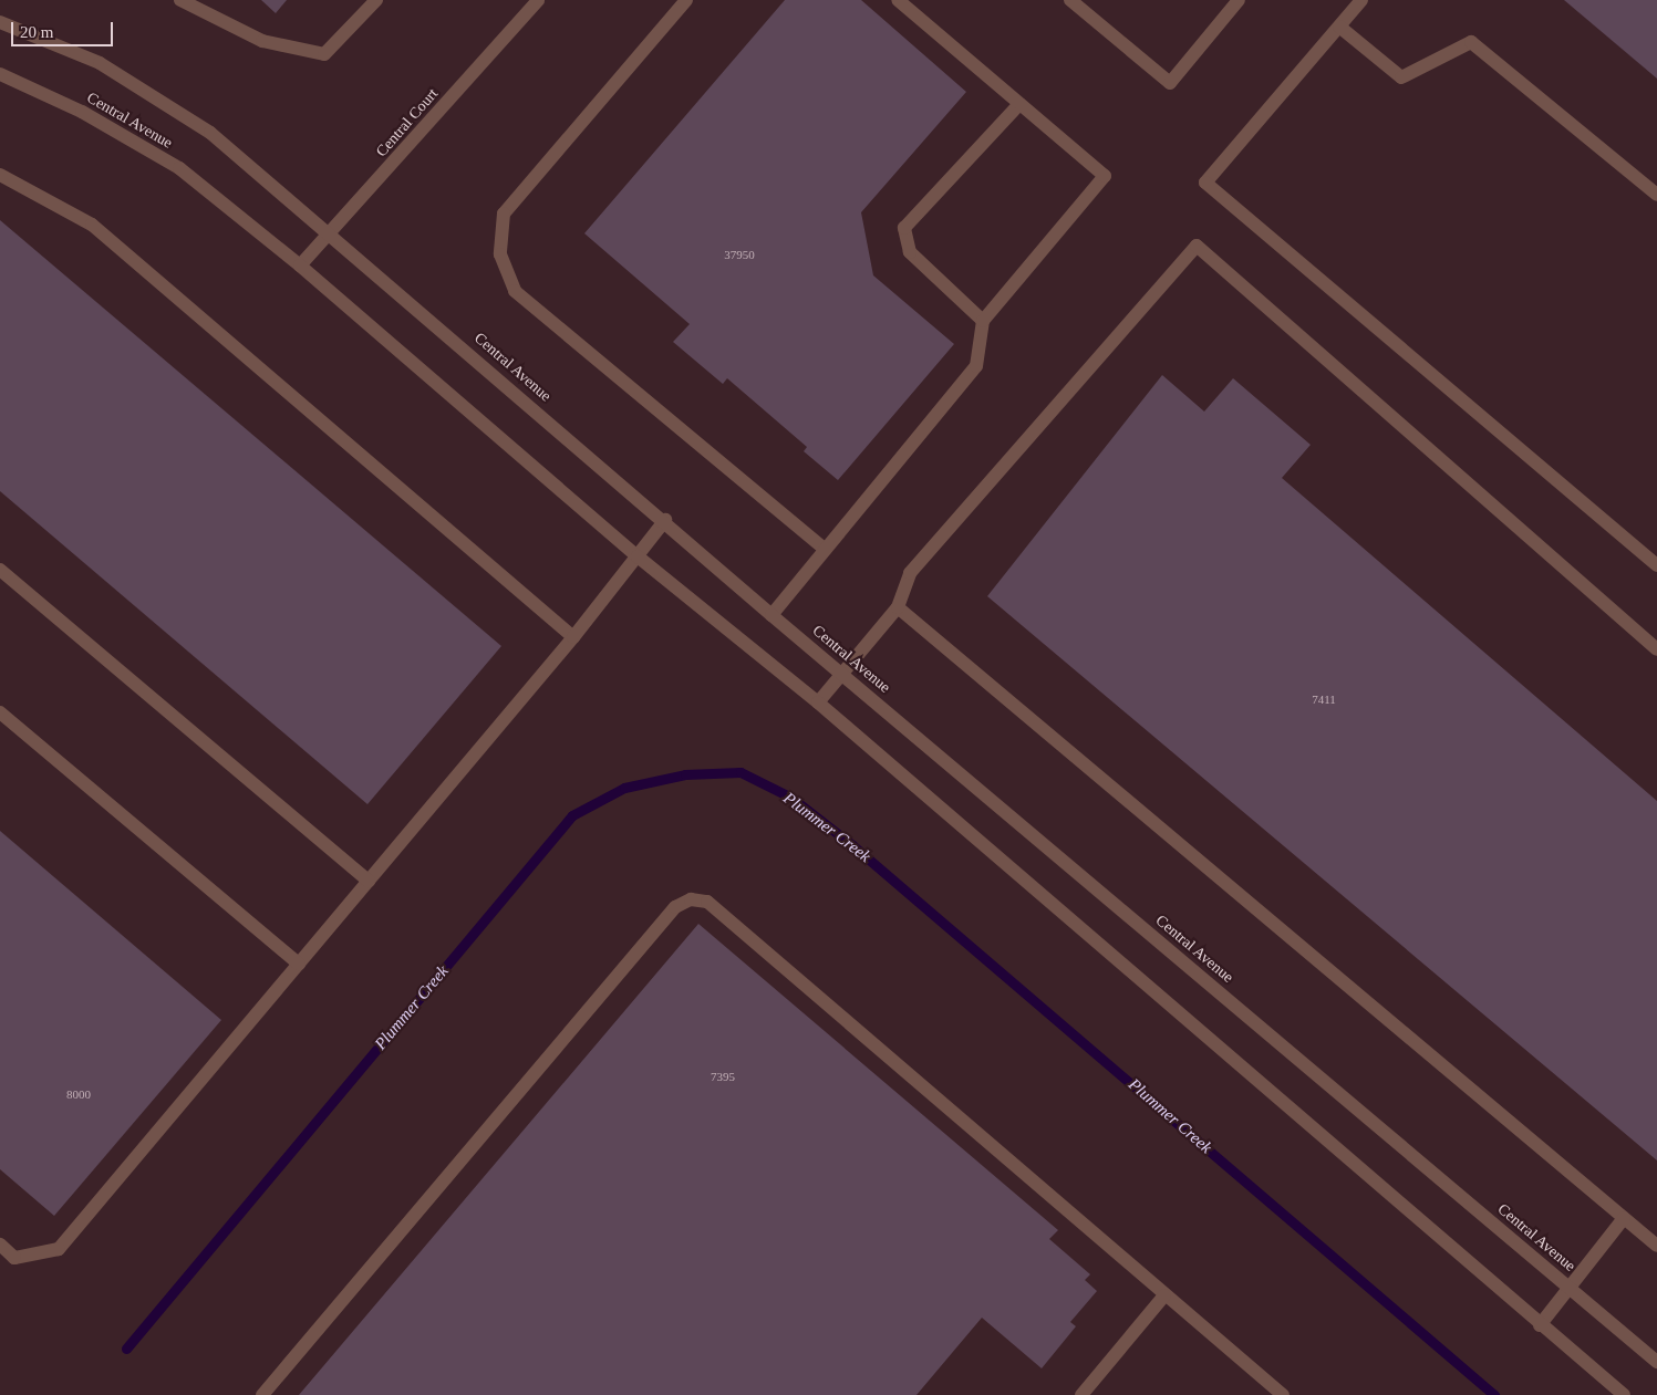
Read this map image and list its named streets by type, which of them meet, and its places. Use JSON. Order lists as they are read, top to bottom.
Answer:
{
  "streets": {
    "street": ["Central Avenue", "Central Court"]
  },
  "crossings": [
    ["Central Avenue", "Central Court"]
  ],
  "water": ["Plummer Creek"],
  "house_numbers": [
    "37950",
    "7411",
    "7395",
    "8000"
  ],
  "scale_bar": "20 m"
}
